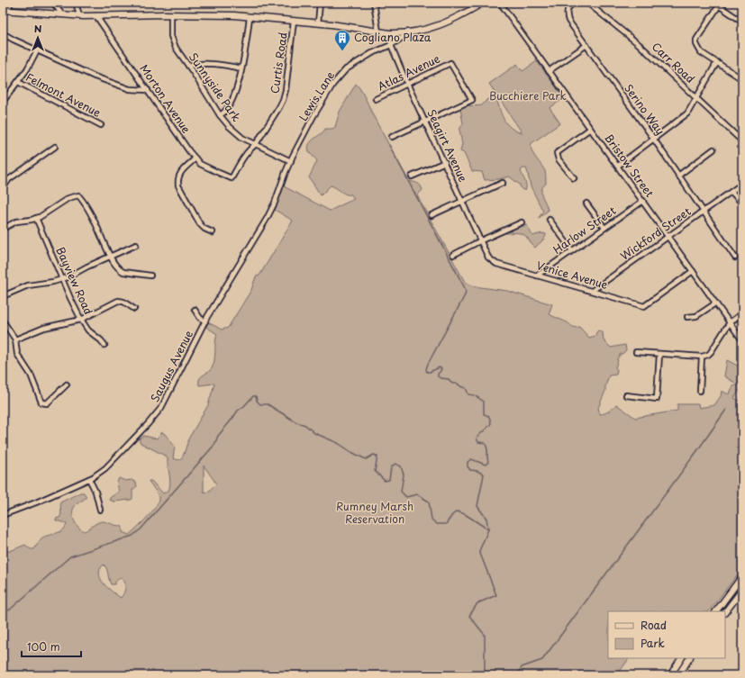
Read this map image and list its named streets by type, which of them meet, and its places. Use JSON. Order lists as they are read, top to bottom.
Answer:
{
  "streets": {
    "street": [
      "Curtis Road",
      "Carr Road",
      "Atlas Avenue",
      "Sunnyside Park",
      "Felmont Avenue",
      "Lewis Lane",
      "Morton Avenue",
      "Serino Way",
      "Seagirt Avenue",
      "Bristow Street",
      "Harlow Street",
      "Wickford Street",
      "Venice Avenue",
      "Bayview Road",
      "Saugus Avenue"
    ]
  },
  "crossings": [
    ["Curtis Road", "Sunnyside Park"],
    ["Curtis Road", "Morton Avenue"],
    ["Atlas Avenue", "Seagirt Avenue"],
    ["Sunnyside Park", "Lewis Lane"],
    ["Sunnyside Park", "Saugus Avenue"],
    ["Lewis Lane", "Seagirt Avenue"],
    ["Lewis Lane", "Saugus Avenue"],
    ["Serino Way", "Wickford Street"],
    ["Seagirt Avenue", "Venice Avenue"],
    ["Bristow Street", "Harlow Street"],
    ["Bristow Street", "Wickford Street"],
    ["Bristow Street", "Venice Avenue"],
    ["Harlow Street", "Venice Avenue"],
    ["Wickford Street", "Venice Avenue"]
  ],
  "parks": ["Bucchiere Park", "Rumney Marsh Reservation"],
  "places": {
    "building": ["Cogliano Plaza"]
  },
  "legend": ["Road", "Park"],
  "scale_bar": "100 m",
  "north": "top"
}
